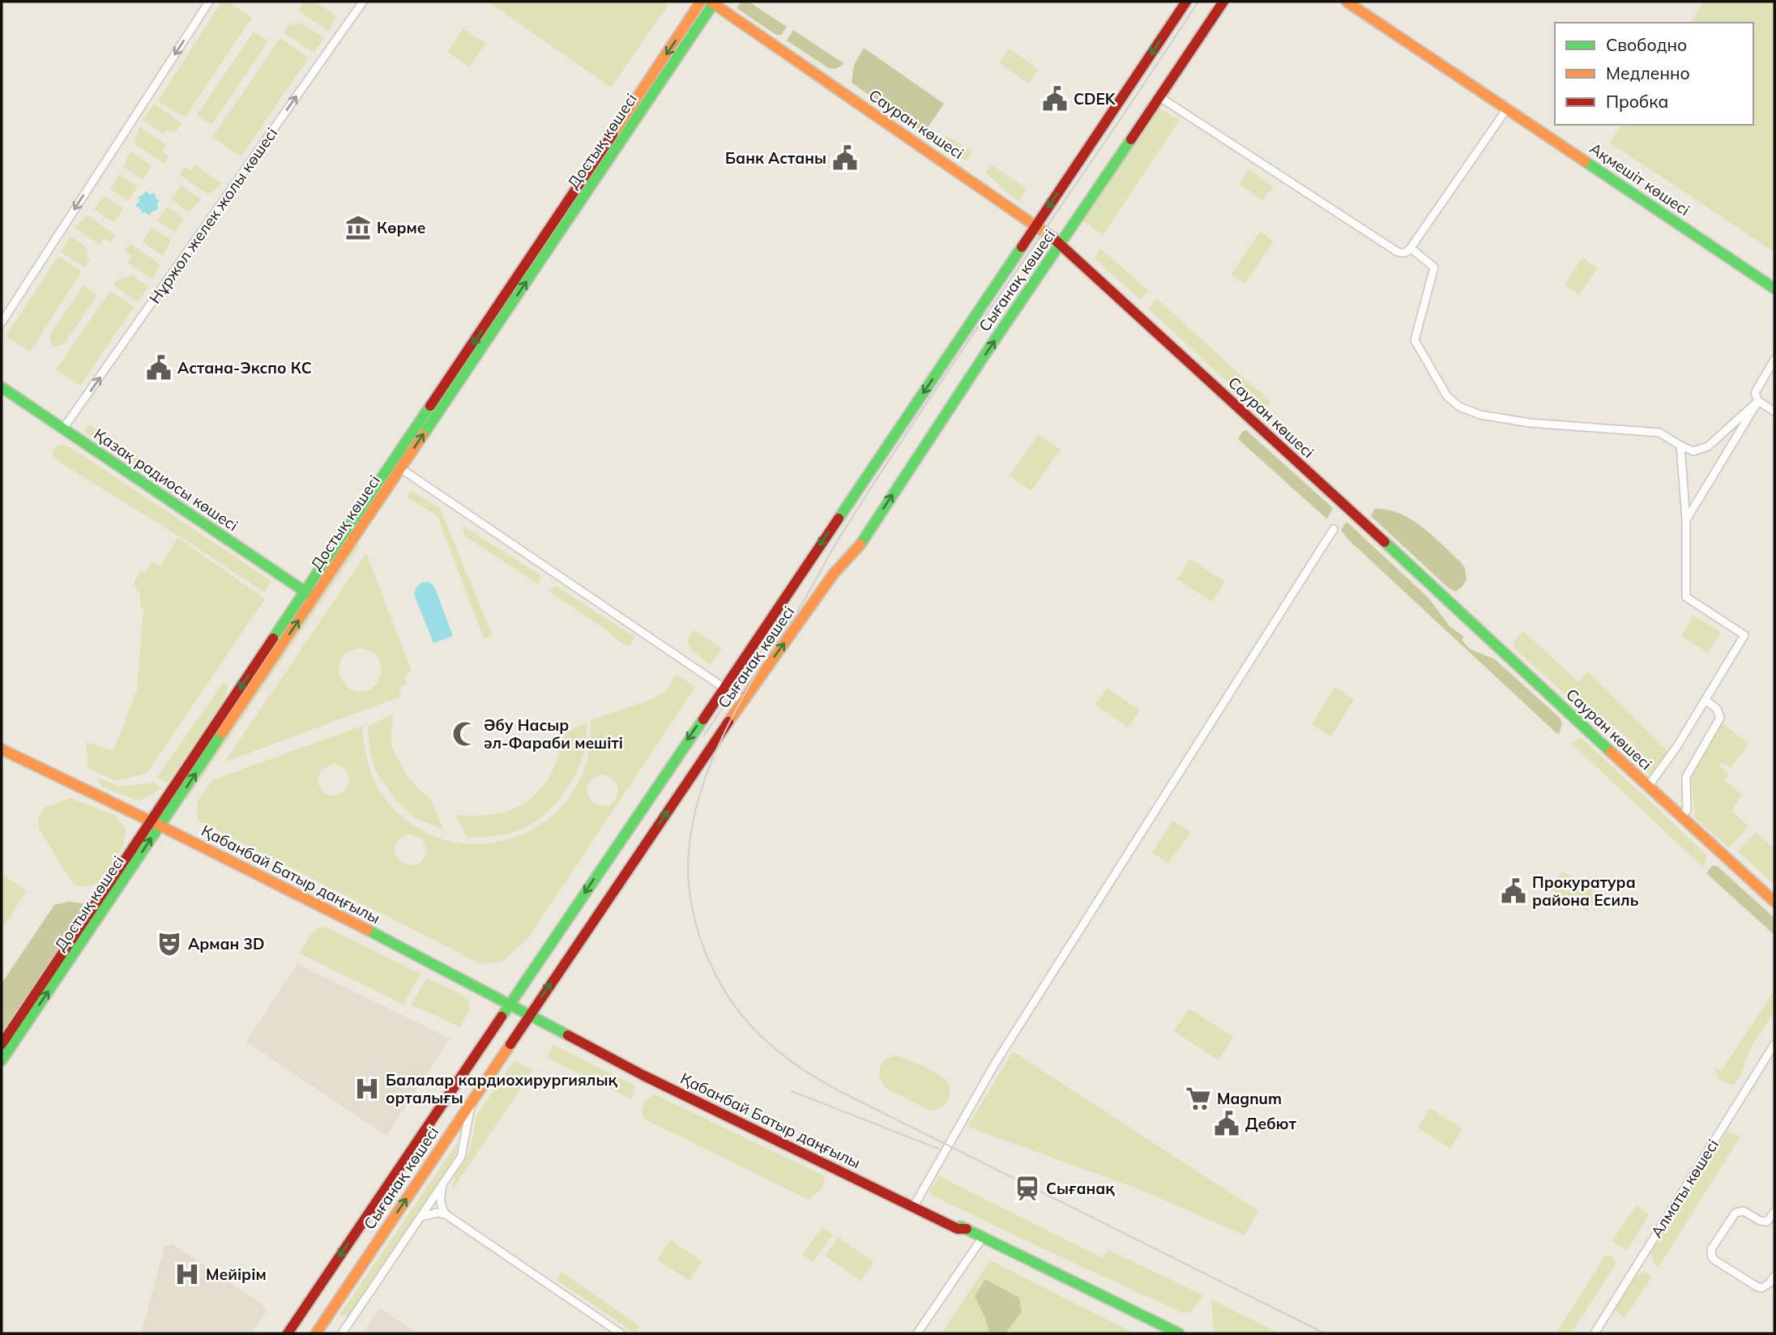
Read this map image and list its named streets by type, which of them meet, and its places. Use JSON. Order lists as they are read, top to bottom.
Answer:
{
  "streets": {
    "main road": [
      "Сауран көшесі",
      "Достық көшесі",
      "Ақмешіт көшесі",
      "Сығанақ көшесі",
      "Қазақ радиосы көшесі",
      "Қабанбай Батыр даңғылы"
    ],
    "street": ["Нұржол желек жолы көшесі", "Алматы көшесі"]
  },
  "crossings": [
    ["Сауран көшесі", "Достық көшесі"],
    ["Сауран көшесі", "Сығанақ көшесі"],
    ["Достық көшесі", "Қазақ радиосы көшесі"],
    ["Достық көшесі", "Қабанбай Батыр даңғылы"],
    ["Нұржол желек жолы көшесі", "Қазақ радиосы көшесі"],
    ["Сығанақ көшесі", "Қабанбай Батыр даңғылы"]
  ],
  "one_way": ["Нұржол желек жолы көшесі"],
  "places": {
    "public building": [
      "CDEK",
      "Банк Астаны",
      "Астана-Экспо КС",
      "Прокуратура района Есиль",
      "Дебют"
    ],
    "museum": ["Көрме"],
    "mosque": ["Әбу Насыр әл-Фараби мешіті"],
    "theatre": ["Арман 3D"],
    "hospital": ["Балалар кардиохирургиялық орталығы", "Мейірім"],
    "supermarket": ["Magnum"],
    "station": ["Сығанақ"]
  },
  "legend": ["Свободно", "Медленно", "Пробка"]
}
